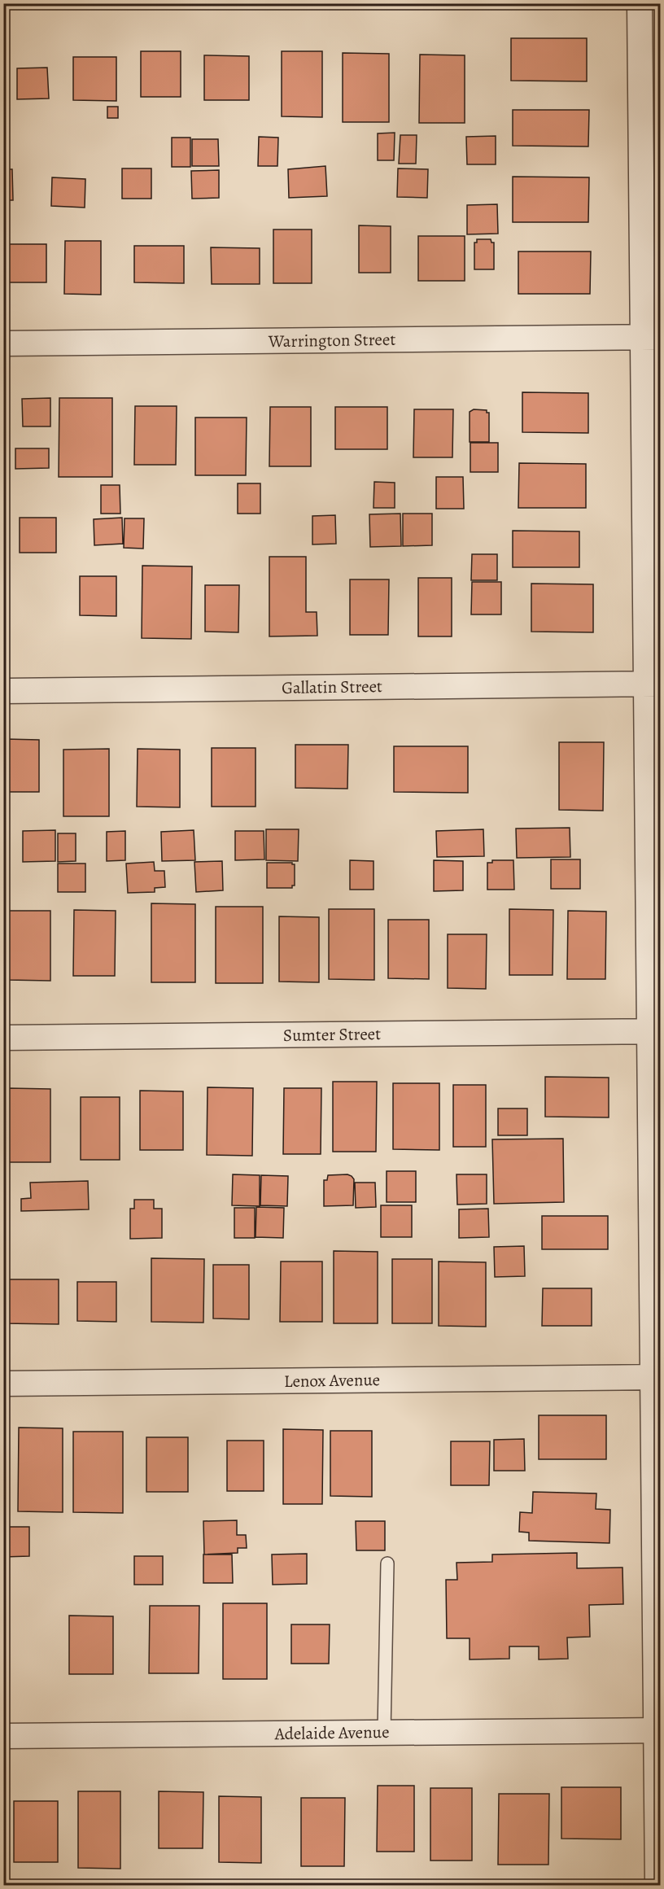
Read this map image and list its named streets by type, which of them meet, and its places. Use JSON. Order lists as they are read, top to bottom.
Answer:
{
  "streets": {
    "street": [
      "Warrington Street",
      "Gallatin Street",
      "Sumter Street",
      "Lenox Avenue",
      "Adelaide Avenue"
    ]
  }
}
